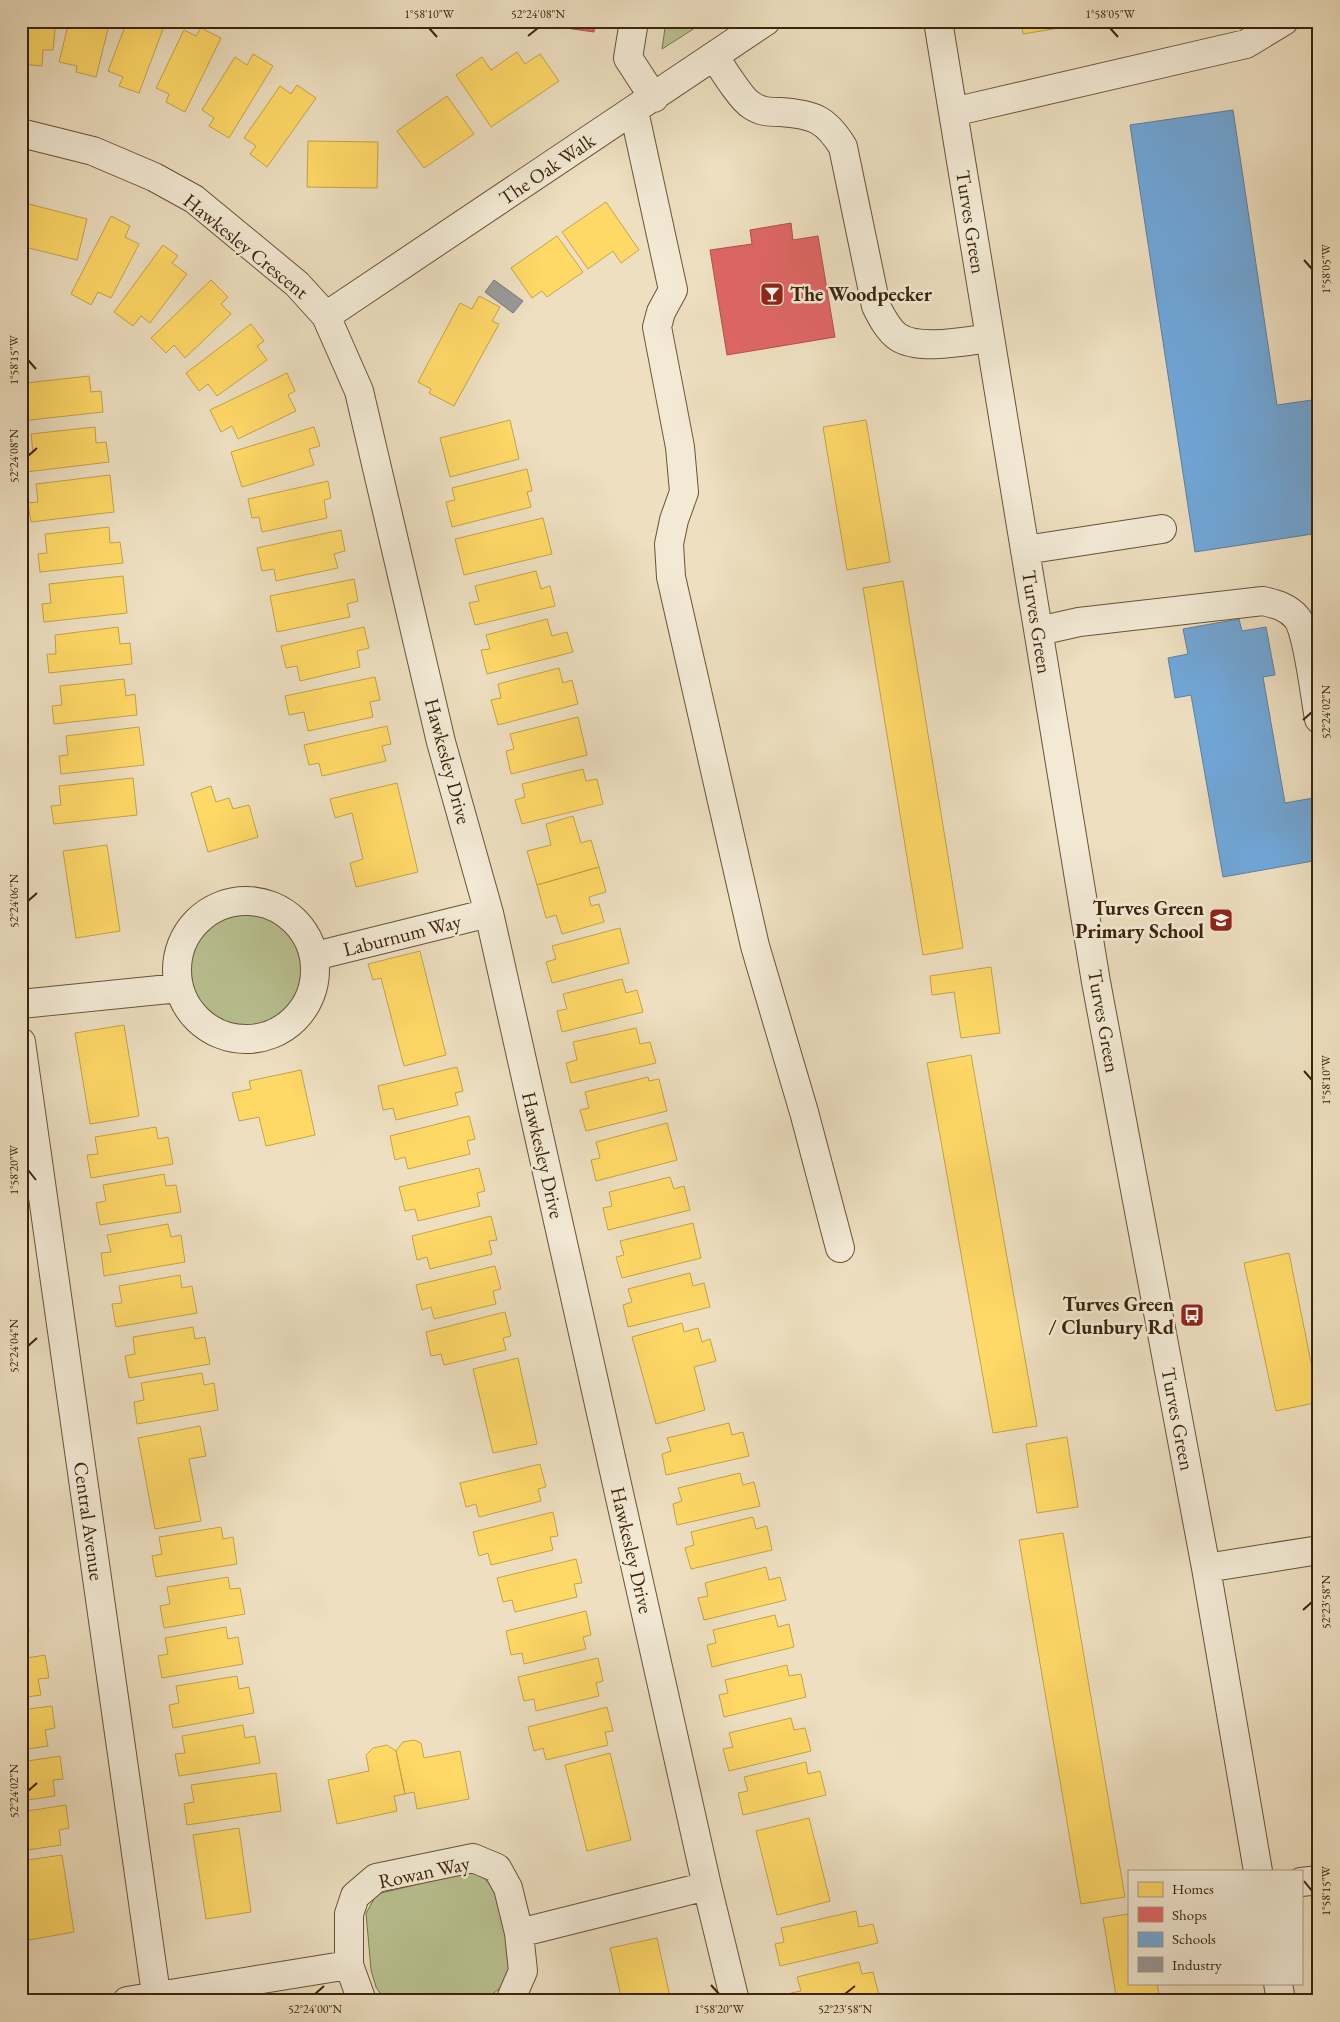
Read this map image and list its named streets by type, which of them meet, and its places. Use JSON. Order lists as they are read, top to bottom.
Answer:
{
  "streets": {
    "street": [
      "The Oak Walk",
      "Turves Green",
      "Hawkesley Crescent",
      "Hawkesley Drive",
      "Laburnum Way",
      "Central Avenue",
      "Rowan Way"
    ]
  },
  "crossings": [
    ["The Oak Walk", "Hawkesley Crescent"],
    ["The Oak Walk", "Hawkesley Drive"],
    ["Hawkesley Crescent", "Hawkesley Drive"],
    ["Hawkesley Drive", "Laburnum Way"]
  ],
  "places": {
    "bar": ["The Woodpecker"],
    "school or university": ["Turves Green Primary School"],
    "bus stop": ["Turves Green / Clunbury Rd"]
  },
  "legend": [
    "Homes",
    "Shops",
    "Schools",
    "Industry"
  ],
  "coordinates": [
    "1°58'10\"W",
    "52°24'08\"N",
    "1°58'05\"W",
    "1°58'15\"W",
    "52°24'02\"N",
    "52°24'06\"N",
    "1°58'20\"W",
    "52°24'04\"N",
    "52°23'58\"N",
    "52°24'00\"N"
  ]
}
